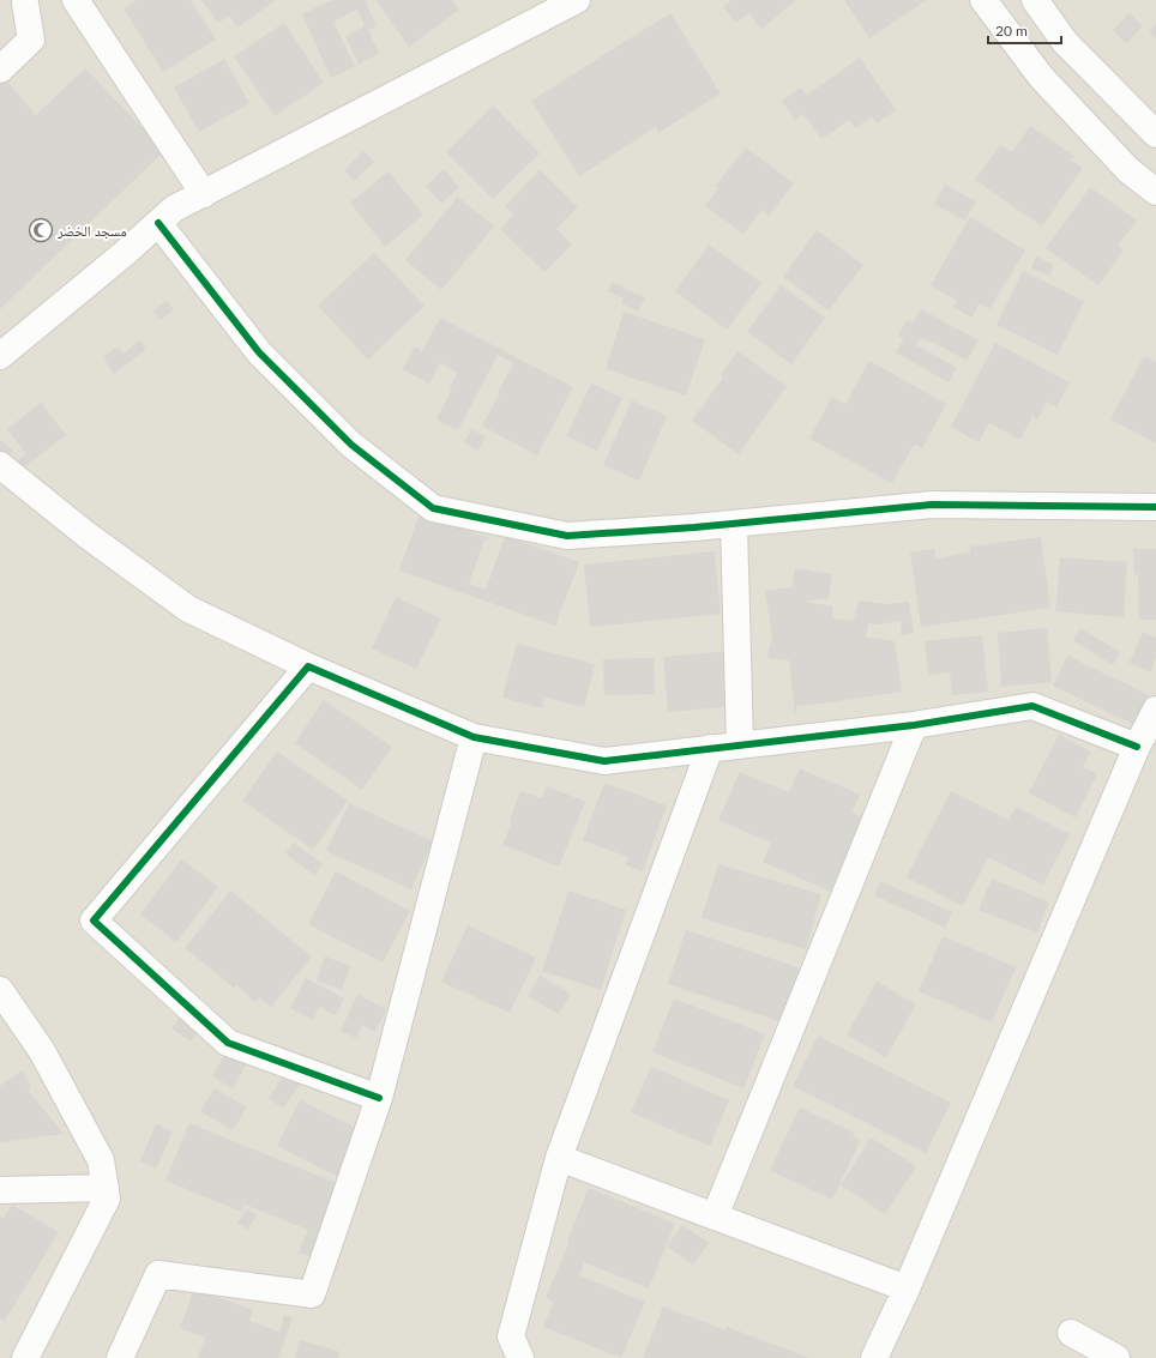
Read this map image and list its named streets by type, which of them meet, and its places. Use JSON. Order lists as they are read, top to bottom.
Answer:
{
  "places": {
    "mosque": ["مسجد الخضر"]
  },
  "scale_bar": "20 m"
}
